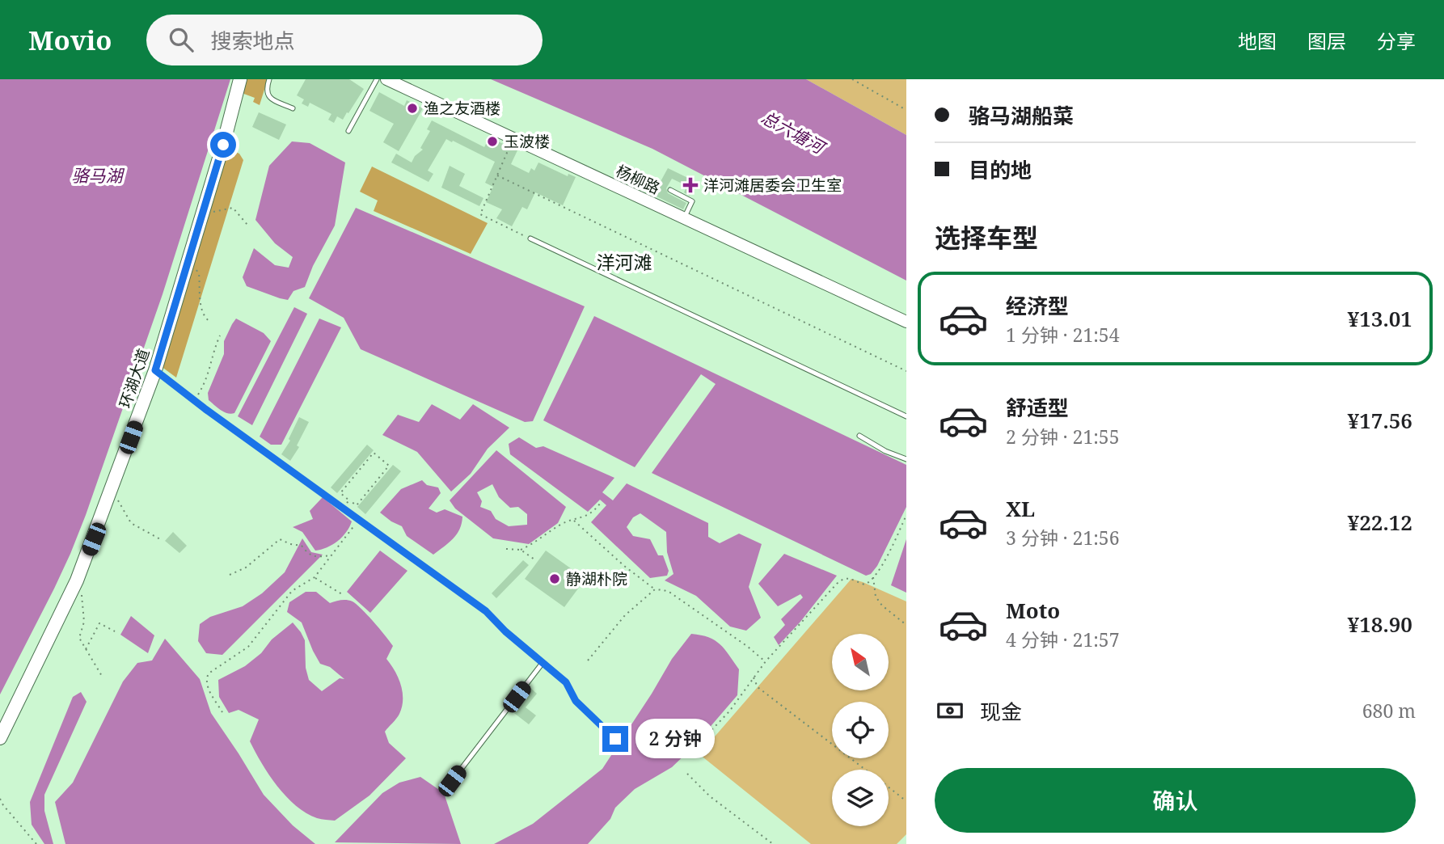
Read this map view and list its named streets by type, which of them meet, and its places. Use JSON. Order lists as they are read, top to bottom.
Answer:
{
  "streets": {
    "main road": ["环湖大道"],
    "street": ["杨柳路"]
  },
  "districts": ["洋河滩"],
  "water": ["总六塘河", "骆马湖"],
  "places": {
    "other": ["渔之友酒楼", "玉波楼", "静湖朴院"],
    "health": ["洋河滩居委会卫生室"]
  },
  "north": "top left",
  "page": {
    "header": "Movio",
    "search": "搜索地点",
    "nav": ["地图", "图层", "分享"],
    "banner": ["骆马湖船菜", "目的地"],
    "heading": "选择车型",
    "list": [
      {
        "name": "经济型",
        "note": "1 分钟 · 21:54",
        "value": "¥13.01"
      },
      {
        "name": "舒适型",
        "note": "2 分钟 · 21:55",
        "value": "¥17.56"
      },
      {
        "name": "XL",
        "note": "3 分钟 · 21:56",
        "value": "¥22.12"
      },
      {
        "name": "Moto",
        "note": "4 分钟 · 21:57",
        "value": "¥18.90"
      }
    ],
    "pay": ["现金", "680 m"],
    "bubble": "2 分钟",
    "buttons": "确认"
  }
}
